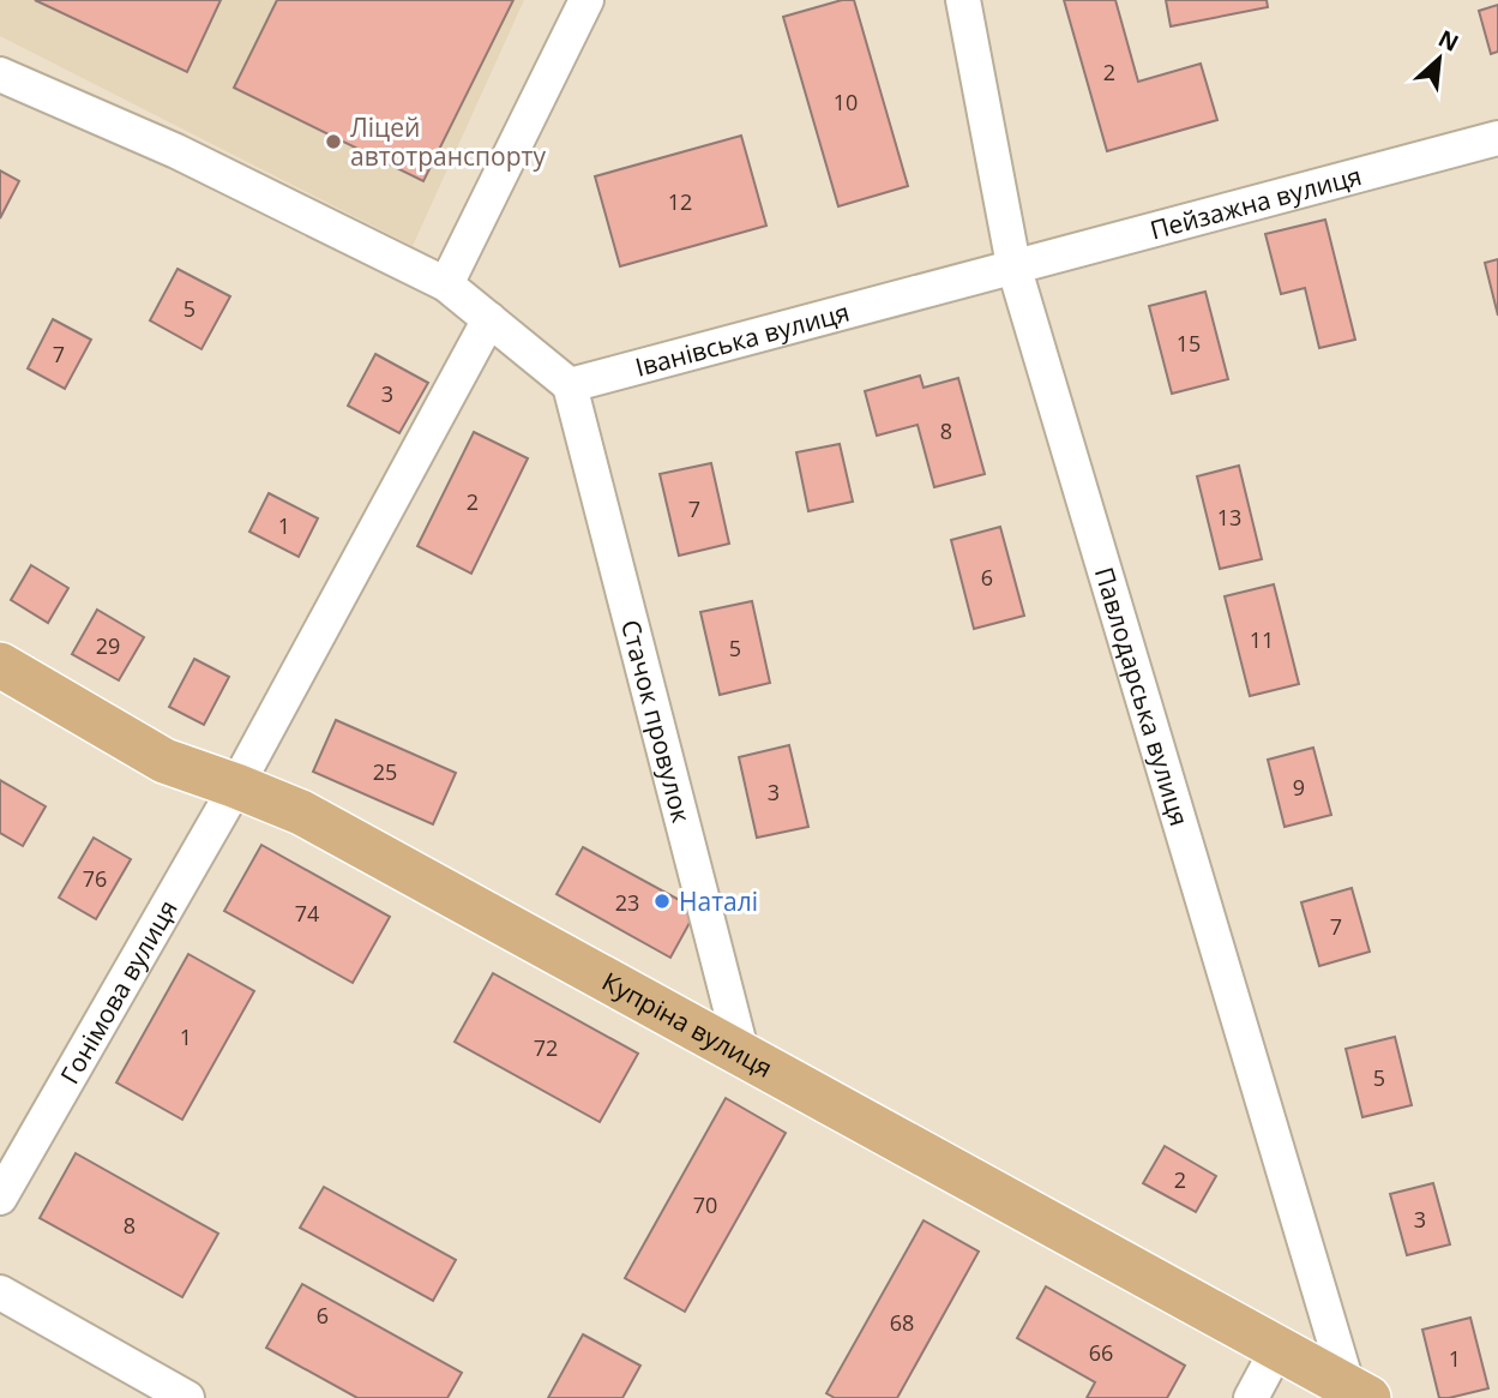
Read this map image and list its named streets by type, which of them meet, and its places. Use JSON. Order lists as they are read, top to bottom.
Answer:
{
  "streets": {
    "main road": ["Купріна вулиця"],
    "street": [
      "Пейзажна вулиця",
      "Іванівська вулиця",
      "Павлодарська вулиця",
      "Стачок провулок",
      "Гонімова вулиця"
    ]
  },
  "crossings": [
    ["Пейзажна вулиця", "Іванівська вулиця"],
    ["Пейзажна вулиця", "Павлодарська вулиця"],
    ["Іванівська вулиця", "Павлодарська вулиця"],
    ["Іванівська вулиця", "Стачок провулок"],
    ["Павлодарська вулиця", "Купріна вулиця"],
    ["Стачок провулок", "Купріна вулиця"],
    ["Гонімова вулиця", "Купріна вулиця"]
  ],
  "places": ["Ліцей автотранспорту", "Наталі"],
  "house_numbers": [
    "2",
    "10",
    "12",
    "5",
    "15",
    "7",
    "3",
    "8",
    "2",
    "7",
    "13",
    "1",
    "6",
    "11",
    "29",
    "5",
    "25",
    "9",
    "3",
    "76",
    "23",
    "74",
    "7",
    "1",
    "72",
    "5",
    "2",
    "70",
    "3",
    "8",
    "6",
    "68",
    "66",
    "1"
  ],
  "north": "top right"
}
